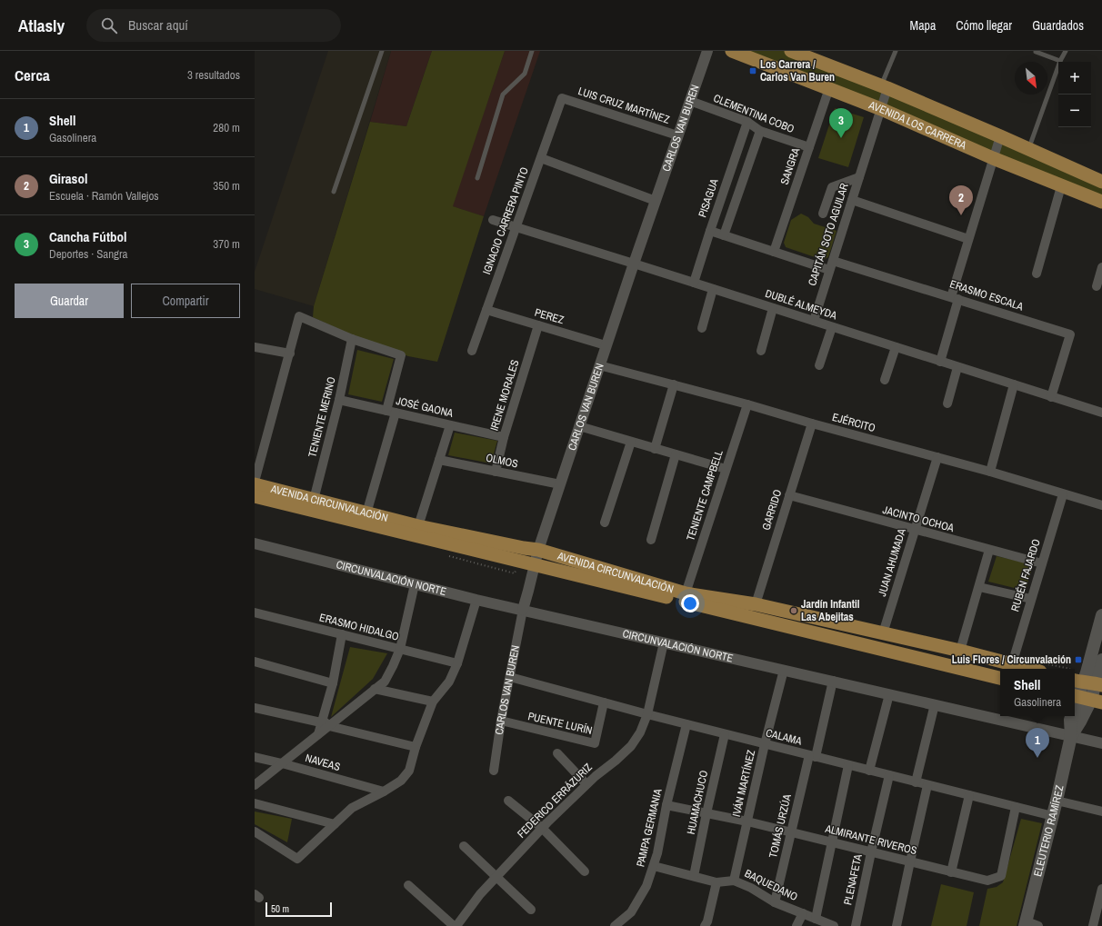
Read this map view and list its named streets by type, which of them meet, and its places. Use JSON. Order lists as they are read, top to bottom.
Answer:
{
  "streets": {
    "main road": ["AVENIDA LOS CARRERA", "AVENIDA CIRCUNVALACIÓN", "ELEUTERIO RAMÍREZ"],
    "street": [
      "LUIS CRUZ MARTÍNEZ",
      "CLEMENTINA COBO",
      "CARLOS VAN BUREN",
      "SANGRA",
      "PISAGUA",
      "IGNACIO CARRERA PINTO",
      "CAPITÁN SOTO AGUILAR",
      "ERASMO ESCALA",
      "DUBLÉ ALMEYDA",
      "PEREZ",
      "IRENE MORALES",
      "JOSÉ GAONA",
      "TENIENTE MERINO",
      "EJÉRCITO",
      "OLMOS",
      "TENIENTE CAMPBELL",
      "GARRIDO",
      "JACINTO OCHOA",
      "JUAN AHUMADA",
      "RUBÉN FAJARDO",
      "CIRCUNVALACIÓN NORTE",
      "ERASMO HIDALGO",
      "PUENTE LURÍN",
      "CALAMA",
      "NAVEAS",
      "IVÁN MARTÍNEZ",
      "FEDERICO ERRÁZURIZ",
      "HUAMACHUCO",
      "TOMÁS URZÚA",
      "PAMPA GERMANIA",
      "ALMIRANTE RIVEROS",
      "PLENAFETA",
      "BAQUEDANO"
    ]
  },
  "crossings": [
    ["LUIS CRUZ MARTÍNEZ", "CARLOS VAN BUREN"],
    ["LUIS CRUZ MARTÍNEZ", "IGNACIO CARRERA PINTO"],
    ["CLEMENTINA COBO", "CARLOS VAN BUREN"],
    ["CLEMENTINA COBO", "SANGRA"],
    ["CLEMENTINA COBO", "PISAGUA"],
    ["AVENIDA LOS CARRERA", "SANGRA"],
    ["AVENIDA LOS CARRERA", "CAPITÁN SOTO AGUILAR"],
    ["CARLOS VAN BUREN", "DUBLÉ ALMEYDA"],
    ["CARLOS VAN BUREN", "PEREZ"],
    ["CARLOS VAN BUREN", "EJÉRCITO"],
    ["CARLOS VAN BUREN", "OLMOS"],
    ["CARLOS VAN BUREN", "AVENIDA CIRCUNVALACIÓN"],
    ["CARLOS VAN BUREN", "CIRCUNVALACIÓN NORTE"],
    ["CARLOS VAN BUREN", "PUENTE LURÍN"],
    ["CARLOS VAN BUREN", "CALAMA"],
    ["PISAGUA", "DUBLÉ ALMEYDA"],
    ["IGNACIO CARRERA PINTO", "DUBLÉ ALMEYDA"],
    ["IGNACIO CARRERA PINTO", "PEREZ"],
    ["CAPITÁN SOTO AGUILAR", "ERASMO ESCALA"],
    ["CAPITÁN SOTO AGUILAR", "DUBLÉ ALMEYDA"],
    ["ERASMO ESCALA", "DUBLÉ ALMEYDA"],
    ["PEREZ", "IRENE MORALES"],
    ["IRENE MORALES", "JOSÉ GAONA"],
    ["IRENE MORALES", "OLMOS"],
    ["JOSÉ GAONA", "TENIENTE MERINO"],
    ["TENIENTE MERINO", "AVENIDA CIRCUNVALACIÓN"],
    ["EJÉRCITO", "TENIENTE CAMPBELL"],
    ["EJÉRCITO", "GARRIDO"],
    ["EJÉRCITO", "JUAN AHUMADA"],
    ["EJÉRCITO", "RUBÉN FAJARDO"],
    ["TENIENTE CAMPBELL", "AVENIDA CIRCUNVALACIÓN"],
    ["AVENIDA CIRCUNVALACIÓN", "GARRIDO"],
    ["AVENIDA CIRCUNVALACIÓN", "JUAN AHUMADA"],
    ["AVENIDA CIRCUNVALACIÓN", "RUBÉN FAJARDO"],
    ["GARRIDO", "JACINTO OCHOA"],
    ["JACINTO OCHOA", "JUAN AHUMADA"],
    ["JACINTO OCHOA", "RUBÉN FAJARDO"],
    ["CIRCUNVALACIÓN NORTE", "IVÁN MARTÍNEZ"],
    ["CIRCUNVALACIÓN NORTE", "FEDERICO ERRÁZURIZ"],
    ["CIRCUNVALACIÓN NORTE", "TOMÁS URZÚA"],
    ["CIRCUNVALACIÓN NORTE", "ELEUTERIO RAMÍREZ"],
    ["PUENTE LURÍN", "CALAMA"],
    ["CALAMA", "IVÁN MARTÍNEZ"],
    ["CALAMA", "FEDERICO ERRÁZURIZ"],
    ["CALAMA", "HUAMACHUCO"],
    ["CALAMA", "TOMÁS URZÚA"],
    ["CALAMA", "PAMPA GERMANIA"],
    ["CALAMA", "ELEUTERIO RAMÍREZ"],
    ["CALAMA", "ALMIRANTE RIVEROS"],
    ["CALAMA", "PLENAFETA"],
    ["IVÁN MARTÍNEZ", "ALMIRANTE RIVEROS"],
    ["IVÁN MARTÍNEZ", "BAQUEDANO"],
    ["HUAMACHUCO", "ALMIRANTE RIVEROS"],
    ["HUAMACHUCO", "BAQUEDANO"],
    ["TOMÁS URZÚA", "ALMIRANTE RIVEROS"],
    ["TOMÁS URZÚA", "BAQUEDANO"],
    ["PAMPA GERMANIA", "ALMIRANTE RIVEROS"],
    ["PAMPA GERMANIA", "BAQUEDANO"],
    ["ALMIRANTE RIVEROS", "PLENAFETA"]
  ],
  "places": {
    "transit": ["Los Carrera / Carlos Van Buren", "Luis Flores / Circunvalación"],
    "other": ["Jardín Infantil Las Abejitas"]
  },
  "scale_bar": "50 m",
  "north": "bottom right",
  "page": {
    "header": "Atlasly",
    "search": "Buscar aquí",
    "nav": ["Mapa", "Cómo llegar", "Guardados"],
    "heading": ["Cerca", "3 resultados"],
    "map_buttons": ["+", "−"],
    "list": [
      {
        "mark": "1",
        "name": "Shell",
        "note": "Gasolinera",
        "value": "280 m"
      },
      {
        "mark": "2",
        "name": "Girasol",
        "note": "Escuela · Ramón Vallejos",
        "value": "350 m"
      },
      {
        "mark": "3",
        "name": "Cancha Fútbol",
        "note": "Deportes · Sangra",
        "value": "370 m"
      }
    ],
    "pins": ["3", "2", "1"],
    "buttons": ["Guardar", "Compartir"],
    "popup": ["Shell", "Gasolinera"],
    "scale": "50 m"
  }
}
